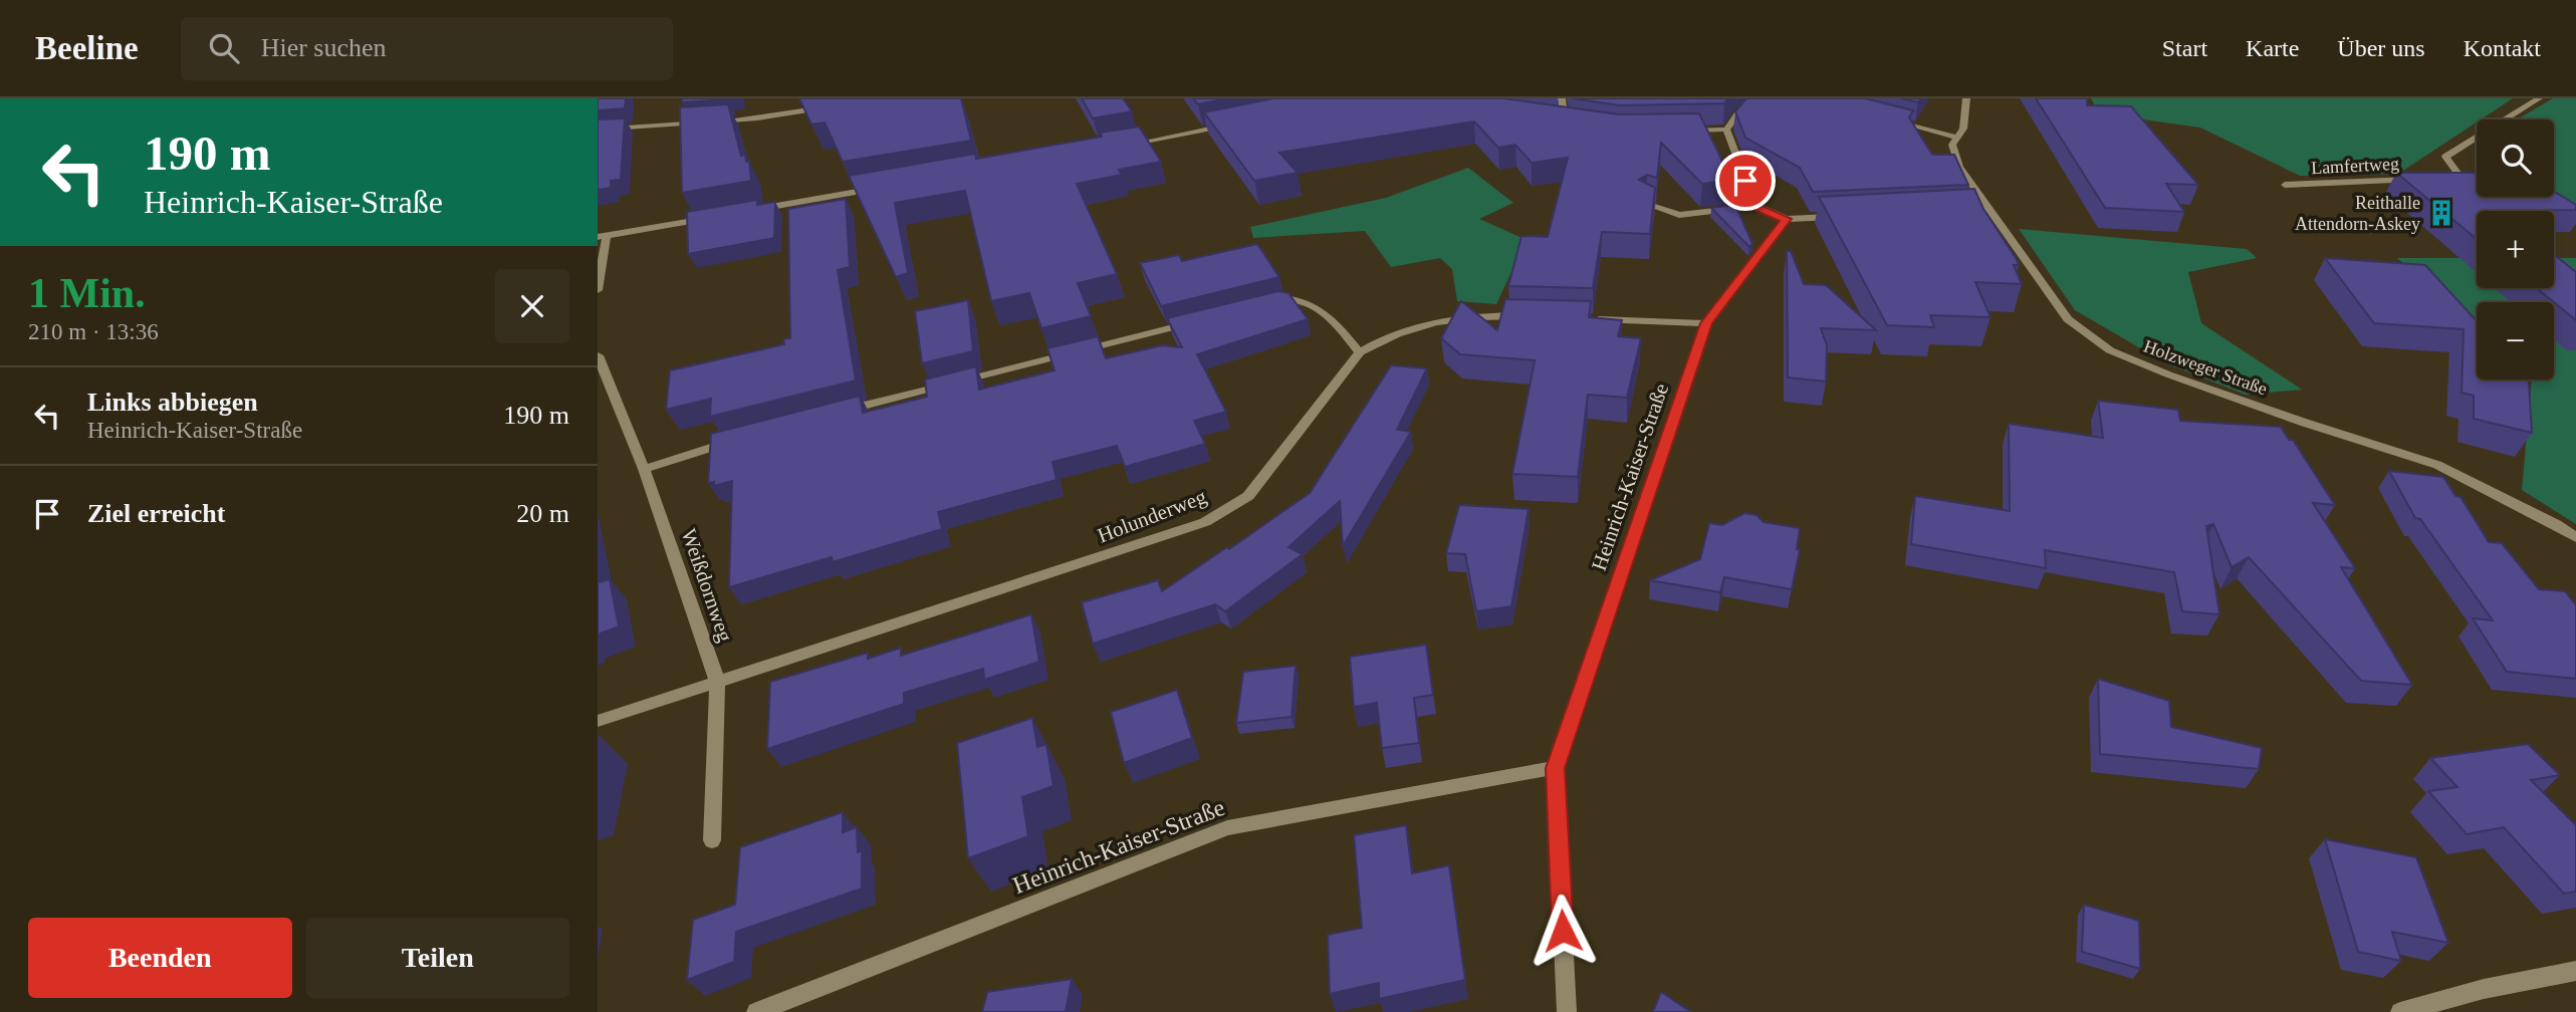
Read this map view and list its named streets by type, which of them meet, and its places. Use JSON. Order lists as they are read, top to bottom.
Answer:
{
  "streets": {
    "street": [
      "Lamfertweg",
      "Holzweger Straße",
      "Heinrich-Kaiser-Straße",
      "Holunderweg",
      "Weißdornweg"
    ]
  },
  "crossings": [
    ["Holunderweg", "Weißdornweg"]
  ],
  "places": {
    "building": ["Reithalle Attendorn-Askey"]
  },
  "page": {
    "header": "Beeline",
    "search": "Hier suchen",
    "nav": [
      "Start",
      "Karte",
      "Über uns",
      "Kontakt"
    ],
    "turn": ["190 m", "Heinrich-Kaiser-Straße"],
    "map_buttons": ["+", "−"],
    "heading": ["1 Min.", "210 m · 13:36"],
    "list": [
      {
        "name": "Links abbiegen",
        "note": "Heinrich-Kaiser-Straße",
        "value": "190 m"
      },
      {
        "name": "Ziel erreicht",
        "value": "20 m"
      }
    ],
    "buttons": ["Beenden", "Teilen"]
  }
}
